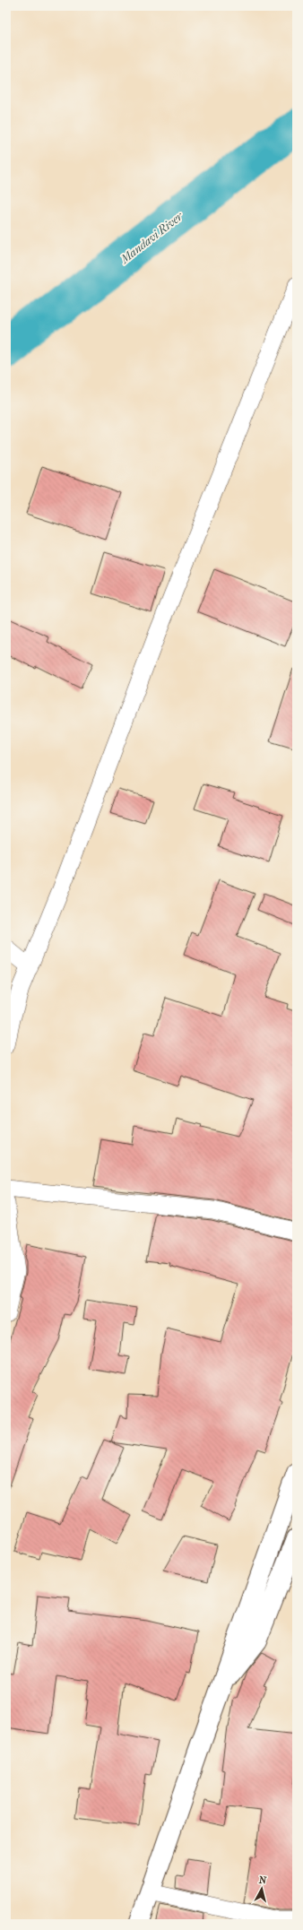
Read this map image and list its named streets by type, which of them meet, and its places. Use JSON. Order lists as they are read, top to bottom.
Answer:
{
  "water": ["Mandavi River"],
  "north": "top"
}
